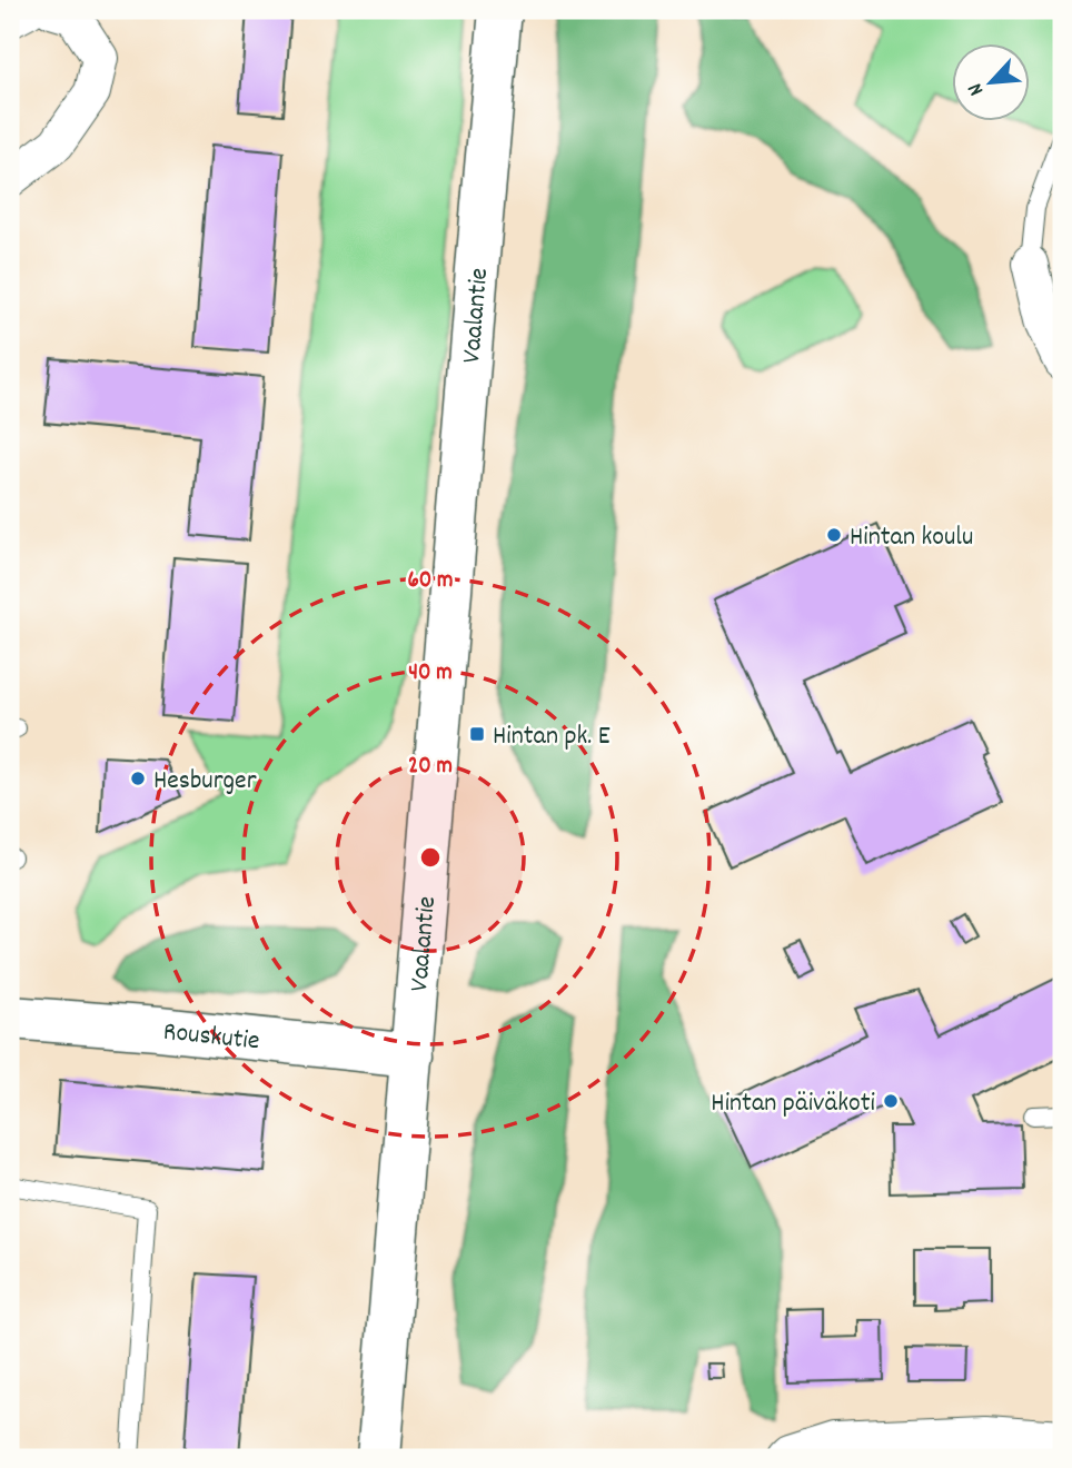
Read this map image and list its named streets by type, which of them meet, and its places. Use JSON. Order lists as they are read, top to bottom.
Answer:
{
  "streets": {
    "street": ["Vaalantie", "Rouskutie"]
  },
  "crossings": [
    ["Vaalantie", "Rouskutie"]
  ],
  "places": {
    "other": ["Hintan koulu", "Hesburger", "Hintan päiväkoti"],
    "transit": ["Hintan pk. E"]
  },
  "north": "bottom left",
  "rings": ["60 m", "40 m", "20 m"]
}
